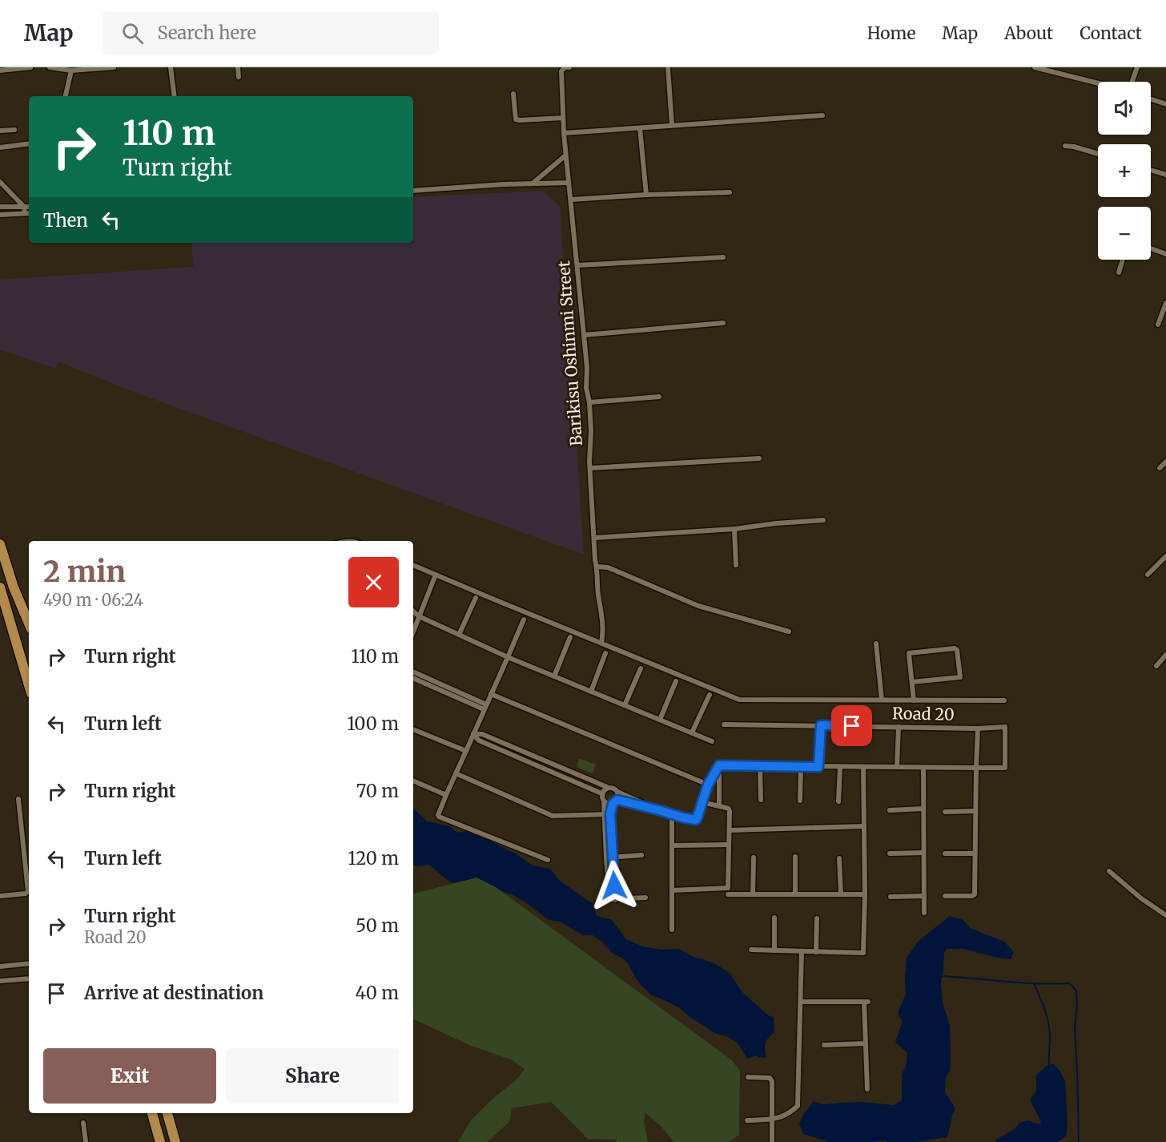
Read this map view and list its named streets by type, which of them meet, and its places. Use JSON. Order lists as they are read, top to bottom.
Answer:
{
  "streets": {
    "street": ["Barikisu Oshinmi Street", "Road 20"]
  },
  "page": {
    "header": "Map",
    "search": "Search here",
    "nav": [
      "Home",
      "Map",
      "About",
      "Contact"
    ],
    "map_buttons": ["+", "−"],
    "turn": ["110 m", "Turn right"],
    "then": "Then",
    "heading": ["2 min", "490 m · 06:24"],
    "list": [
      {
        "name": "Turn right",
        "value": "110 m"
      },
      {
        "name": "Turn left",
        "value": "100 m"
      },
      {
        "name": "Turn right",
        "value": "70 m"
      },
      {
        "name": "Turn left",
        "value": "120 m"
      },
      {
        "name": "Turn right",
        "note": "Road 20",
        "value": "50 m"
      },
      {
        "name": "Arrive at destination",
        "value": "40 m"
      }
    ],
    "buttons": ["Exit", "Share"]
  }
}
